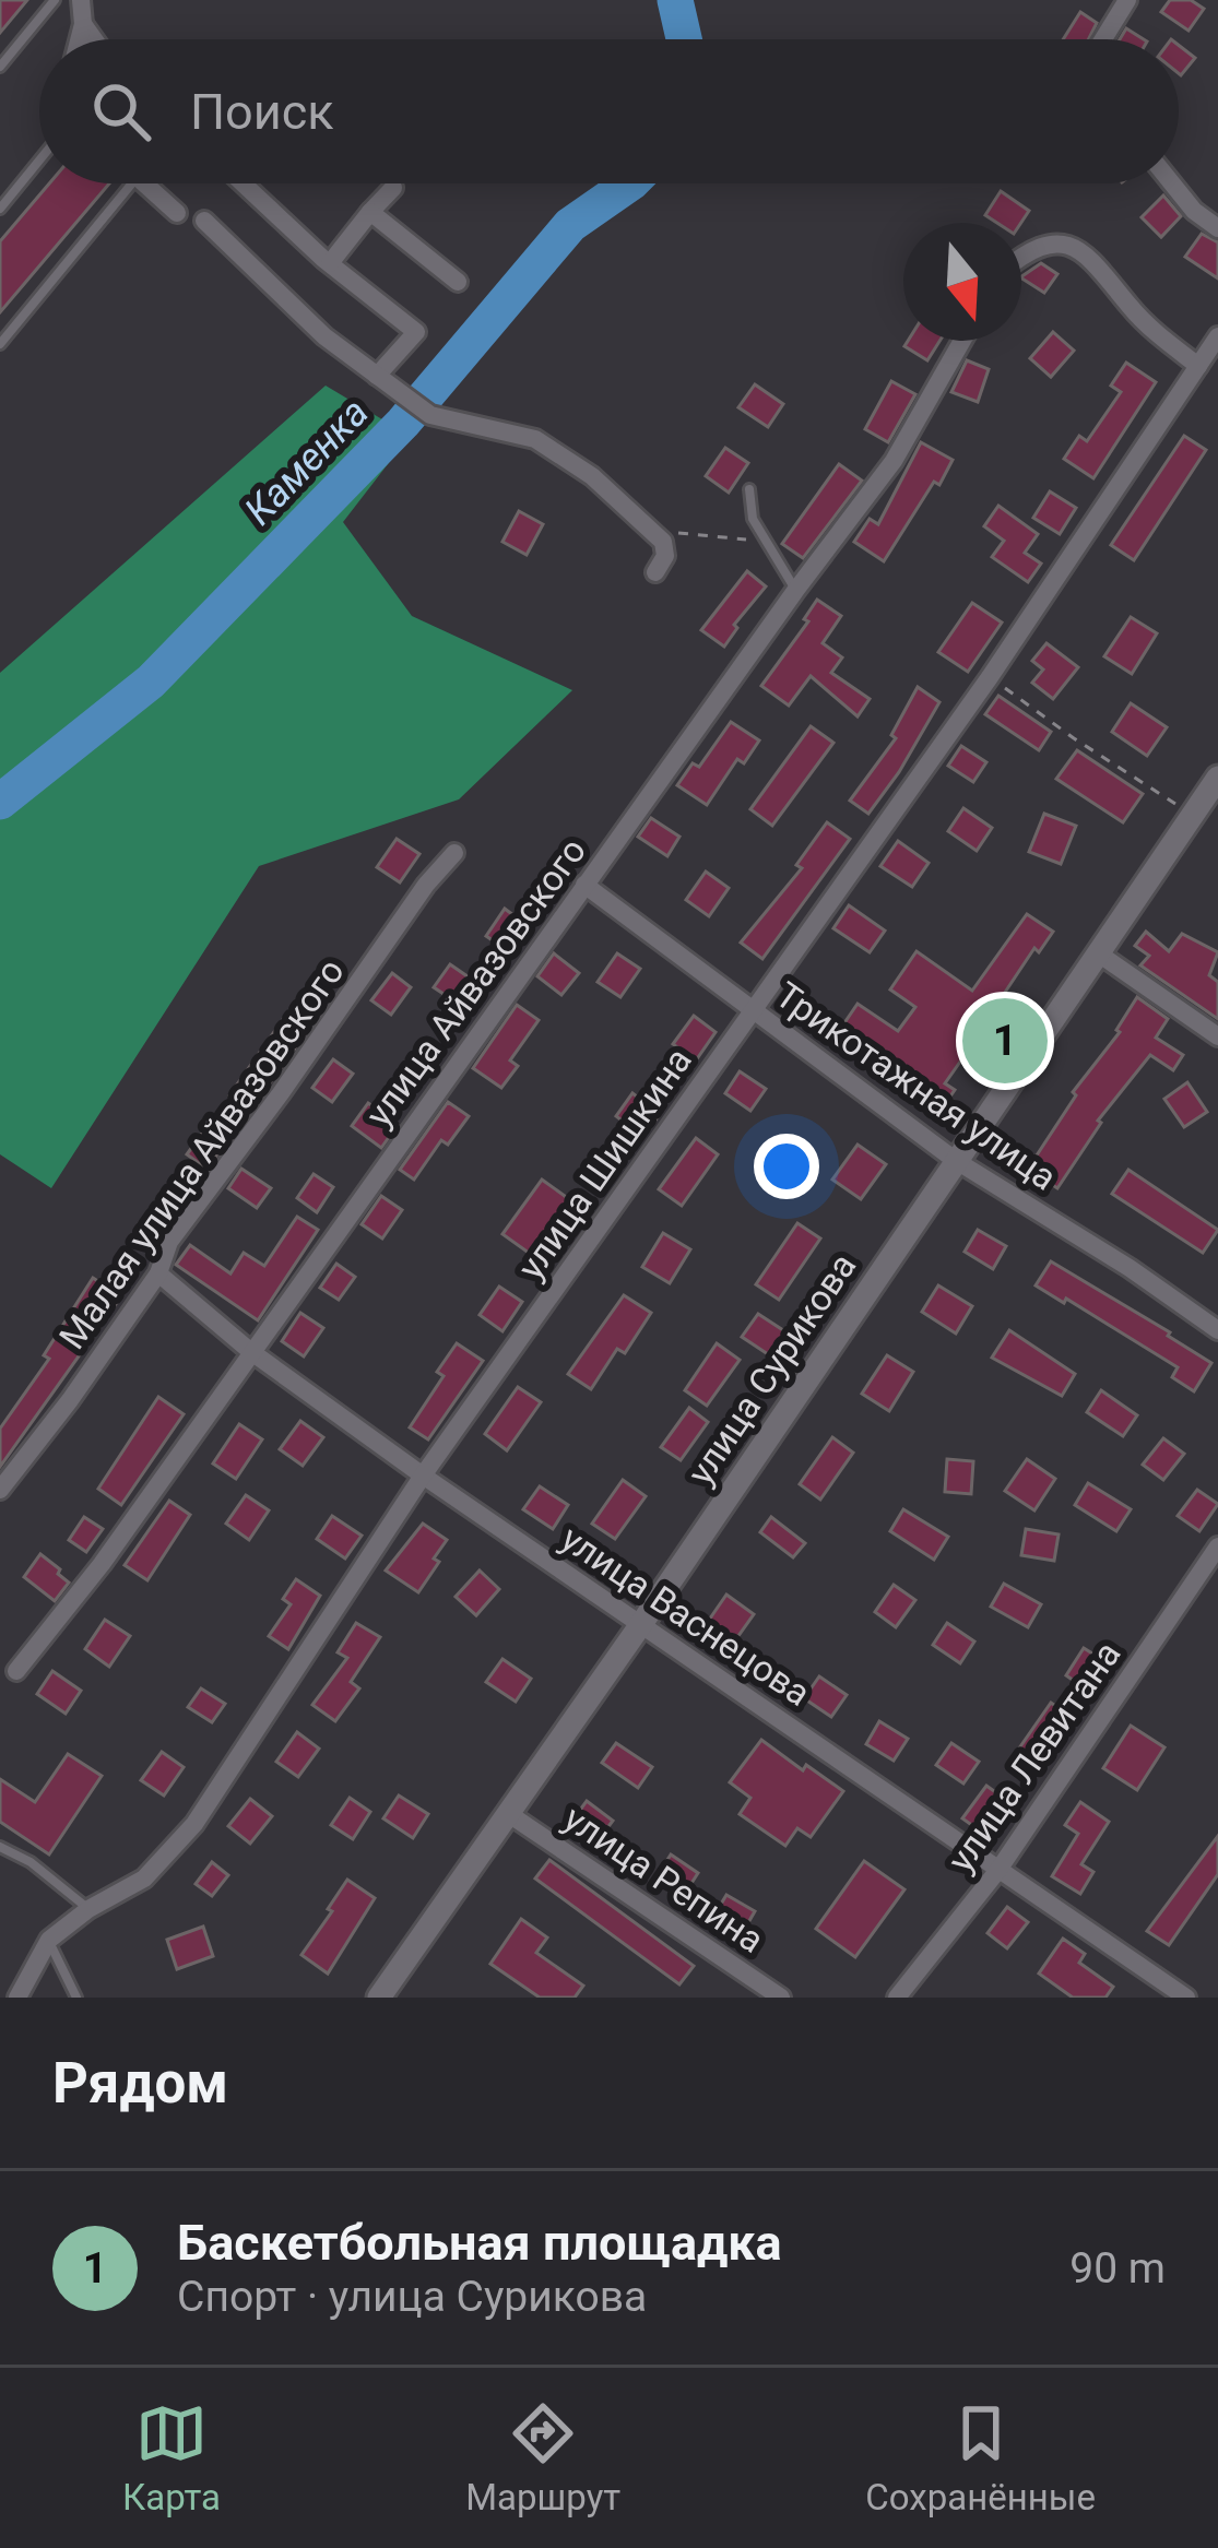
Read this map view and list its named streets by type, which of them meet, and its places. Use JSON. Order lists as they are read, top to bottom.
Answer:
{
  "streets": {
    "street": [
      "улица Айвазовского",
      "Трикотажная улица",
      "Малая улица Айвазовского",
      "улица Шишкина",
      "улица Сурикова",
      "улица Васнецова",
      "улица Левитана",
      "улица Репина"
    ]
  },
  "crossings": [
    ["улица Айвазовского", "Трикотажная улица"],
    ["улица Айвазовского", "улица Васнецова"],
    ["Трикотажная улица", "улица Шишкина"],
    ["Трикотажная улица", "улица Сурикова"],
    ["Малая улица Айвазовского", "улица Васнецова"],
    ["улица Шишкина", "улица Васнецова"],
    ["улица Сурикова", "улица Васнецова"],
    ["улица Сурикова", "улица Репина"],
    ["улица Васнецова", "улица Левитана"]
  ],
  "water": ["Каменка"],
  "north": "bottom",
  "page": {
    "search": "Поиск",
    "pins": "1",
    "heading": "Рядом",
    "list": [
      {
        "mark": "1",
        "name": "Баскетбольная площадка",
        "note": "Спорт · улица Сурикова",
        "value": "90 m"
      }
    ],
    "nav": ["Карта", "Маршрут", "Сохранённые"]
  }
}
